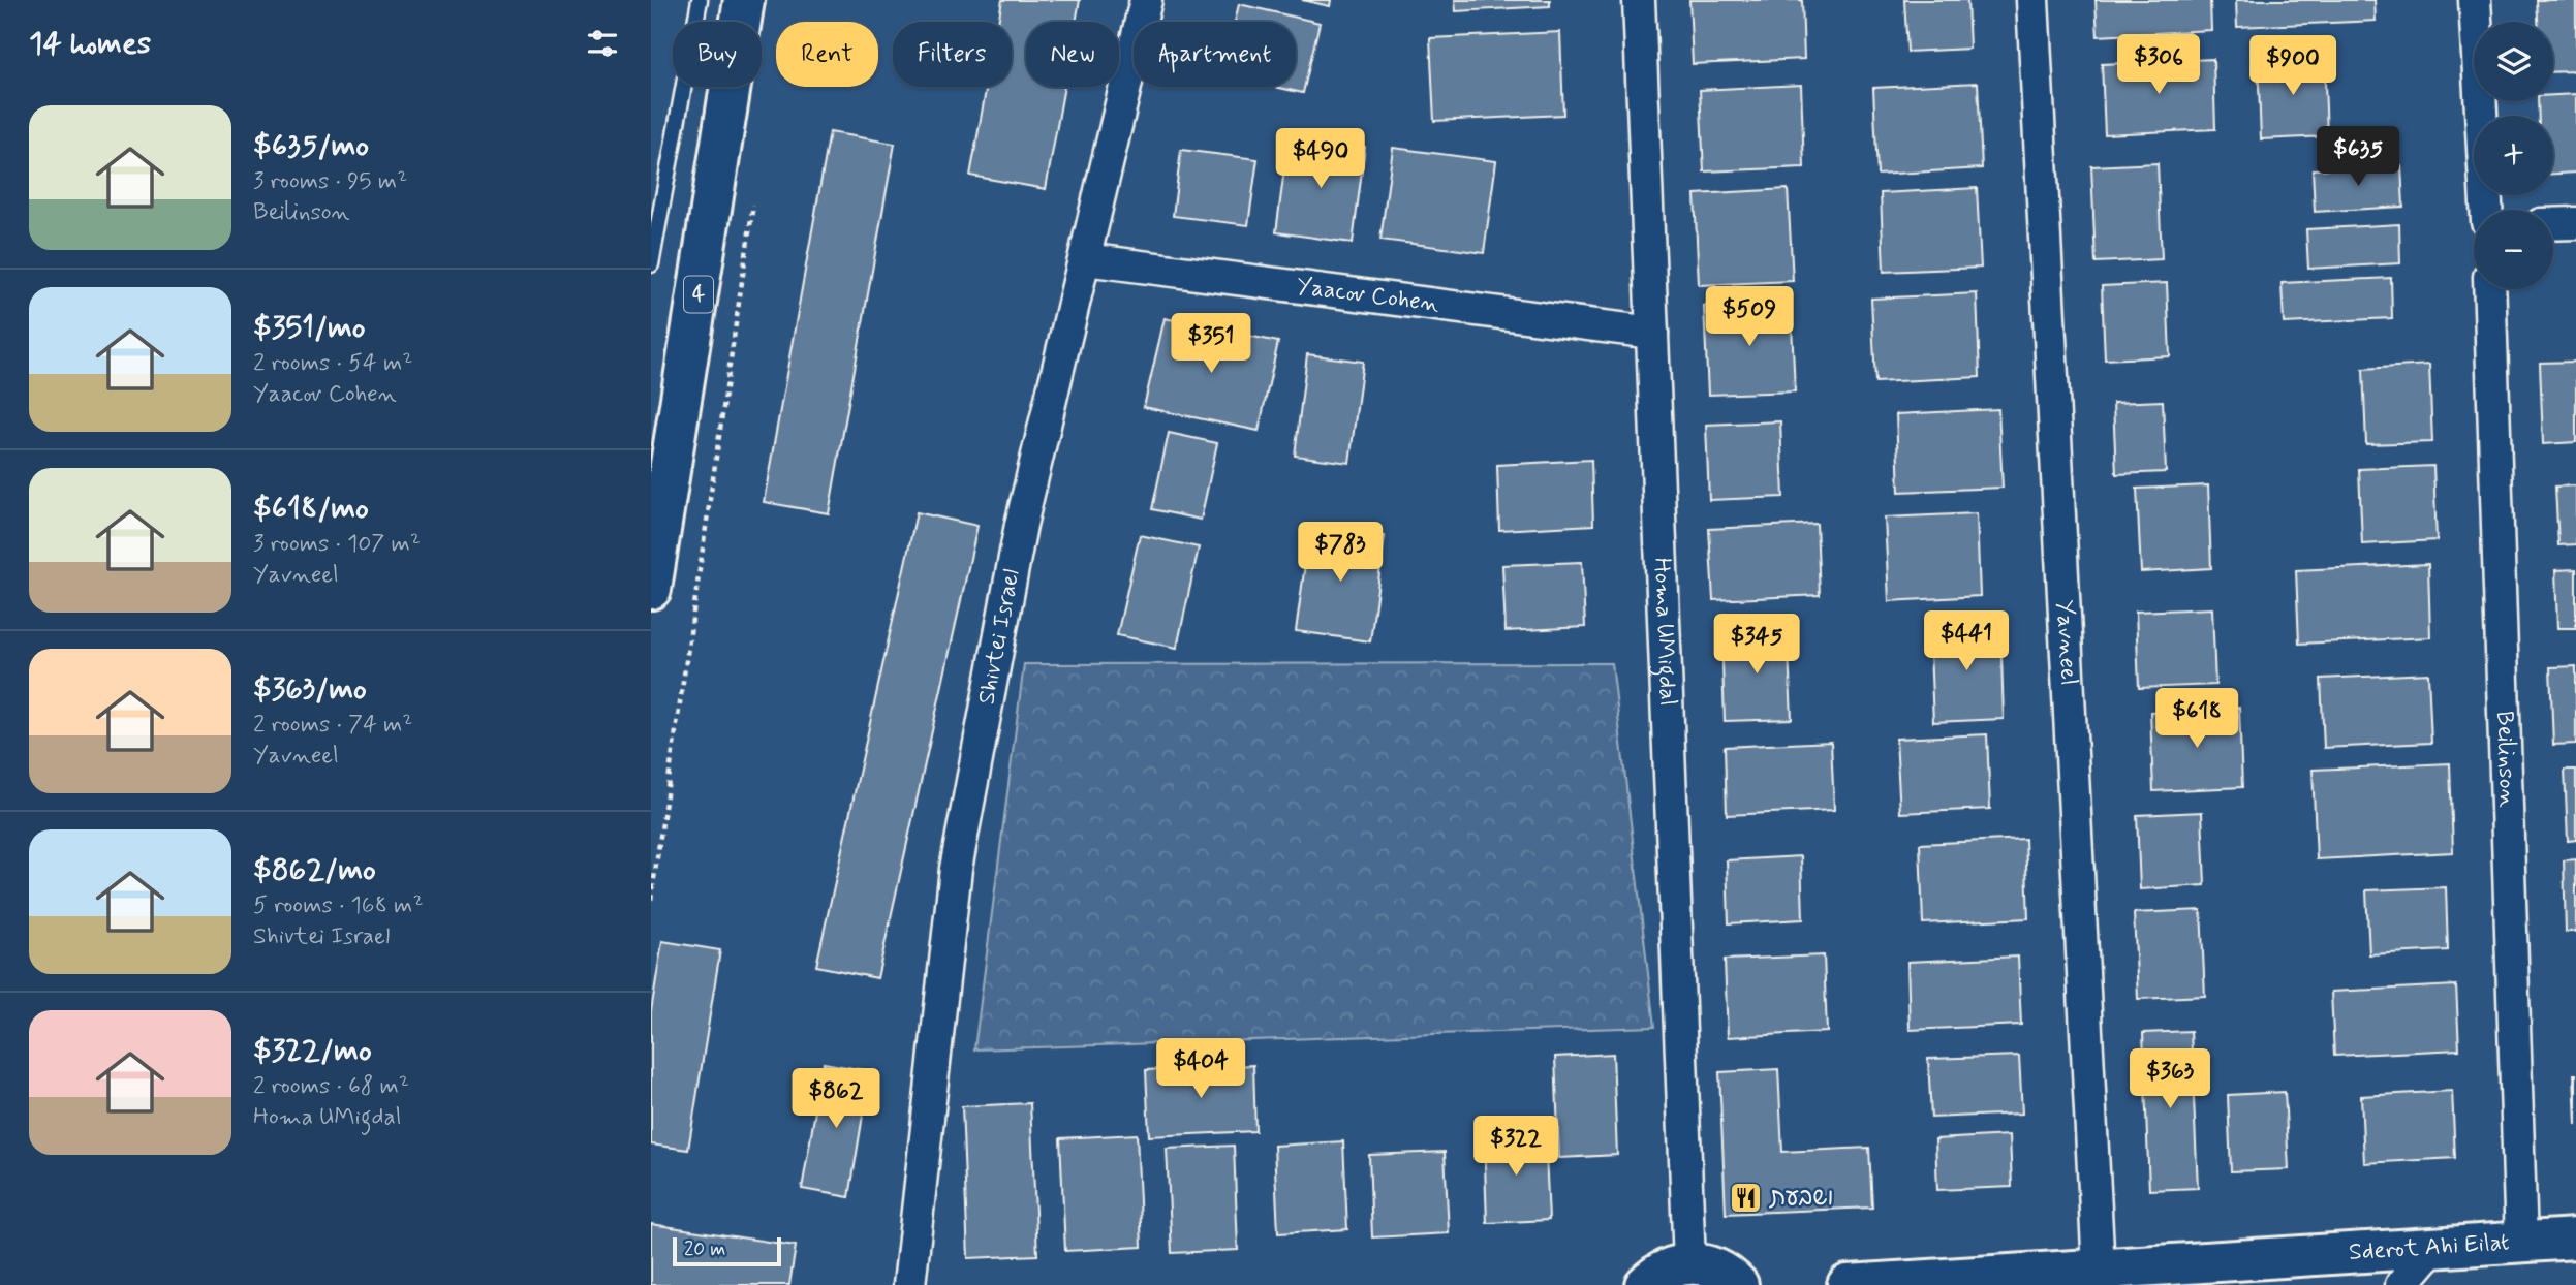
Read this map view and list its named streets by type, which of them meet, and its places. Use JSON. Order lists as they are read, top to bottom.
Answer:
{
  "streets": {
    "main road": ["4", "Sderot Ahi Eilat"],
    "street": [
      "Yaacov Cohen",
      "Homa UMigdal",
      "Shivtei Israel",
      "Yavneel",
      "Beilinson"
    ]
  },
  "crossings": [
    ["Yaacov Cohen", "Homa UMigdal"],
    ["Yaacov Cohen", "Shivtei Israel"],
    ["Yavneel", "Sderot Ahi Eilat"],
    ["Beilinson", "Sderot Ahi Eilat"]
  ],
  "places": {
    "restaurant": ["ושבעת"]
  },
  "scale_bar": "20 m",
  "page": {
    "heading": "14 homes",
    "map_buttons": ["+", "−"],
    "chip": [
      "Buy",
      "Rent",
      "Filters",
      "New",
      "Apartment"
    ],
    "price": [
      "$306",
      "$900",
      "$635",
      "$490",
      "$509",
      "$351",
      "$783",
      "$441",
      "$345",
      "$618",
      "$404",
      "$363",
      "$862",
      "$322"
    ],
    "list": [
      {
        "name": "$635/mo",
        "note": "3 rooms · 95 m² · Beilinson"
      },
      {
        "name": "$351/mo",
        "note": "2 rooms · 54 m² · Yaacov Cohen"
      },
      {
        "name": "$618/mo",
        "note": "3 rooms · 107 m² · Yavneel"
      },
      {
        "name": "$363/mo",
        "note": "2 rooms · 74 m² · Yavneel"
      },
      {
        "name": "$862/mo",
        "note": "5 rooms · 168 m² · Shivtei Israel"
      },
      {
        "name": "$322/mo",
        "note": "2 rooms · 68 m² · Homa UMigdal"
      }
    ],
    "scale": "20 m"
  }
}
